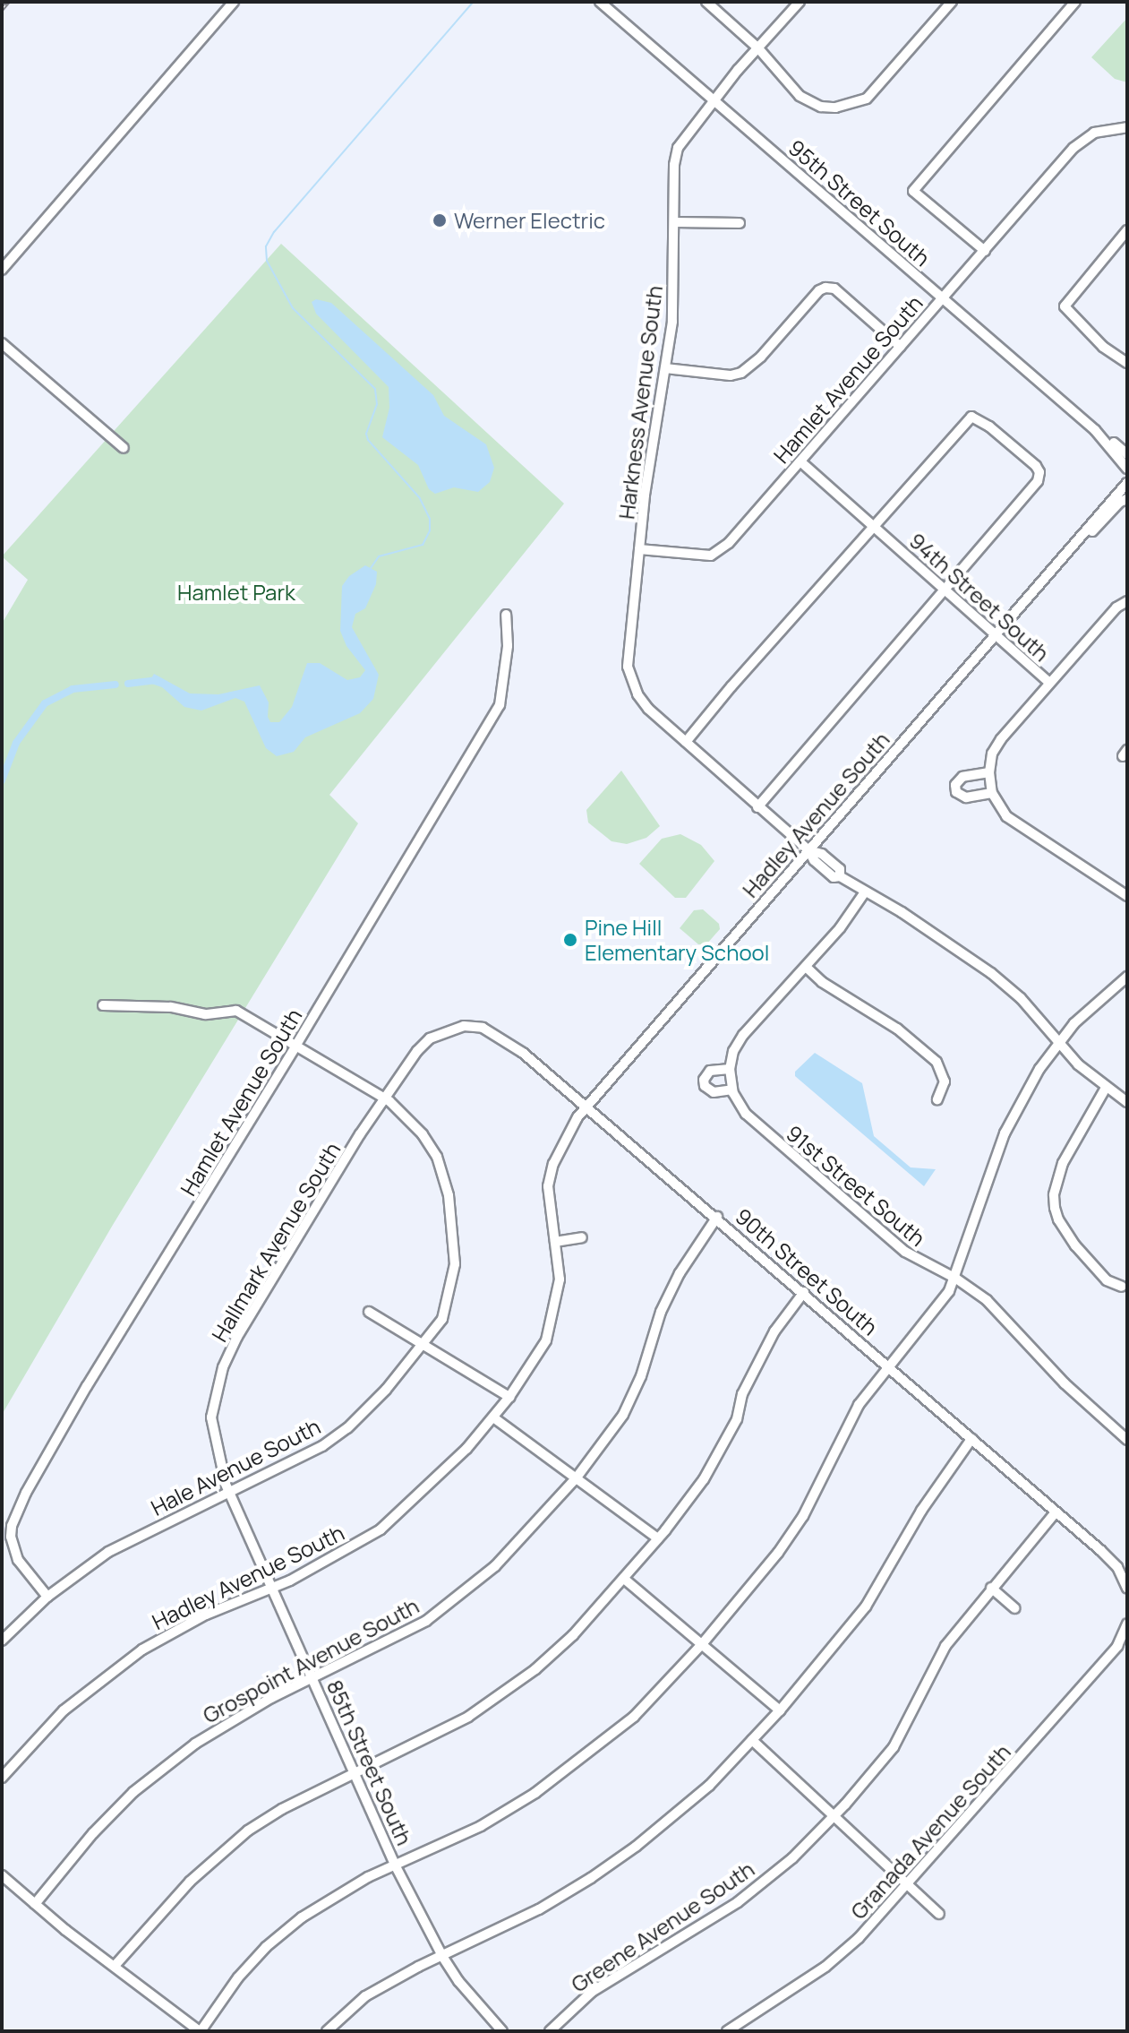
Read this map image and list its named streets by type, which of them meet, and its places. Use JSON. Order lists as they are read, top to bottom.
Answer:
{
  "streets": {
    "street": [
      "95th Street South",
      "Hamlet Avenue South",
      "Harkness Avenue South",
      "94th Street South",
      "Hadley Avenue South",
      "91st Street South",
      "Hallmark Avenue South",
      "90th Street South",
      "Hale Avenue South",
      "Grospoint Avenue South",
      "85th Street South",
      "Granada Avenue South",
      "Greene Avenue South"
    ]
  },
  "crossings": [
    ["95th Street South", "Hamlet Avenue South"],
    ["95th Street South", "Harkness Avenue South"],
    ["Hamlet Avenue South", "Harkness Avenue South"],
    ["Hamlet Avenue South", "94th Street South"],
    ["Hamlet Avenue South", "Hale Avenue South"],
    ["94th Street South", "Hadley Avenue South"],
    ["Hadley Avenue South", "90th Street South"],
    ["Hadley Avenue South", "85th Street South"],
    ["Hallmark Avenue South", "90th Street South"],
    ["Hallmark Avenue South", "Hale Avenue South"],
    ["Hallmark Avenue South", "85th Street South"],
    ["90th Street South", "Grospoint Avenue South"],
    ["90th Street South", "Greene Avenue South"],
    ["Hale Avenue South", "85th Street South"],
    ["Grospoint Avenue South", "85th Street South"]
  ],
  "parks": ["Hamlet Park"],
  "places": ["Werner Electric", "Pine Hill Elementary School"]
}
